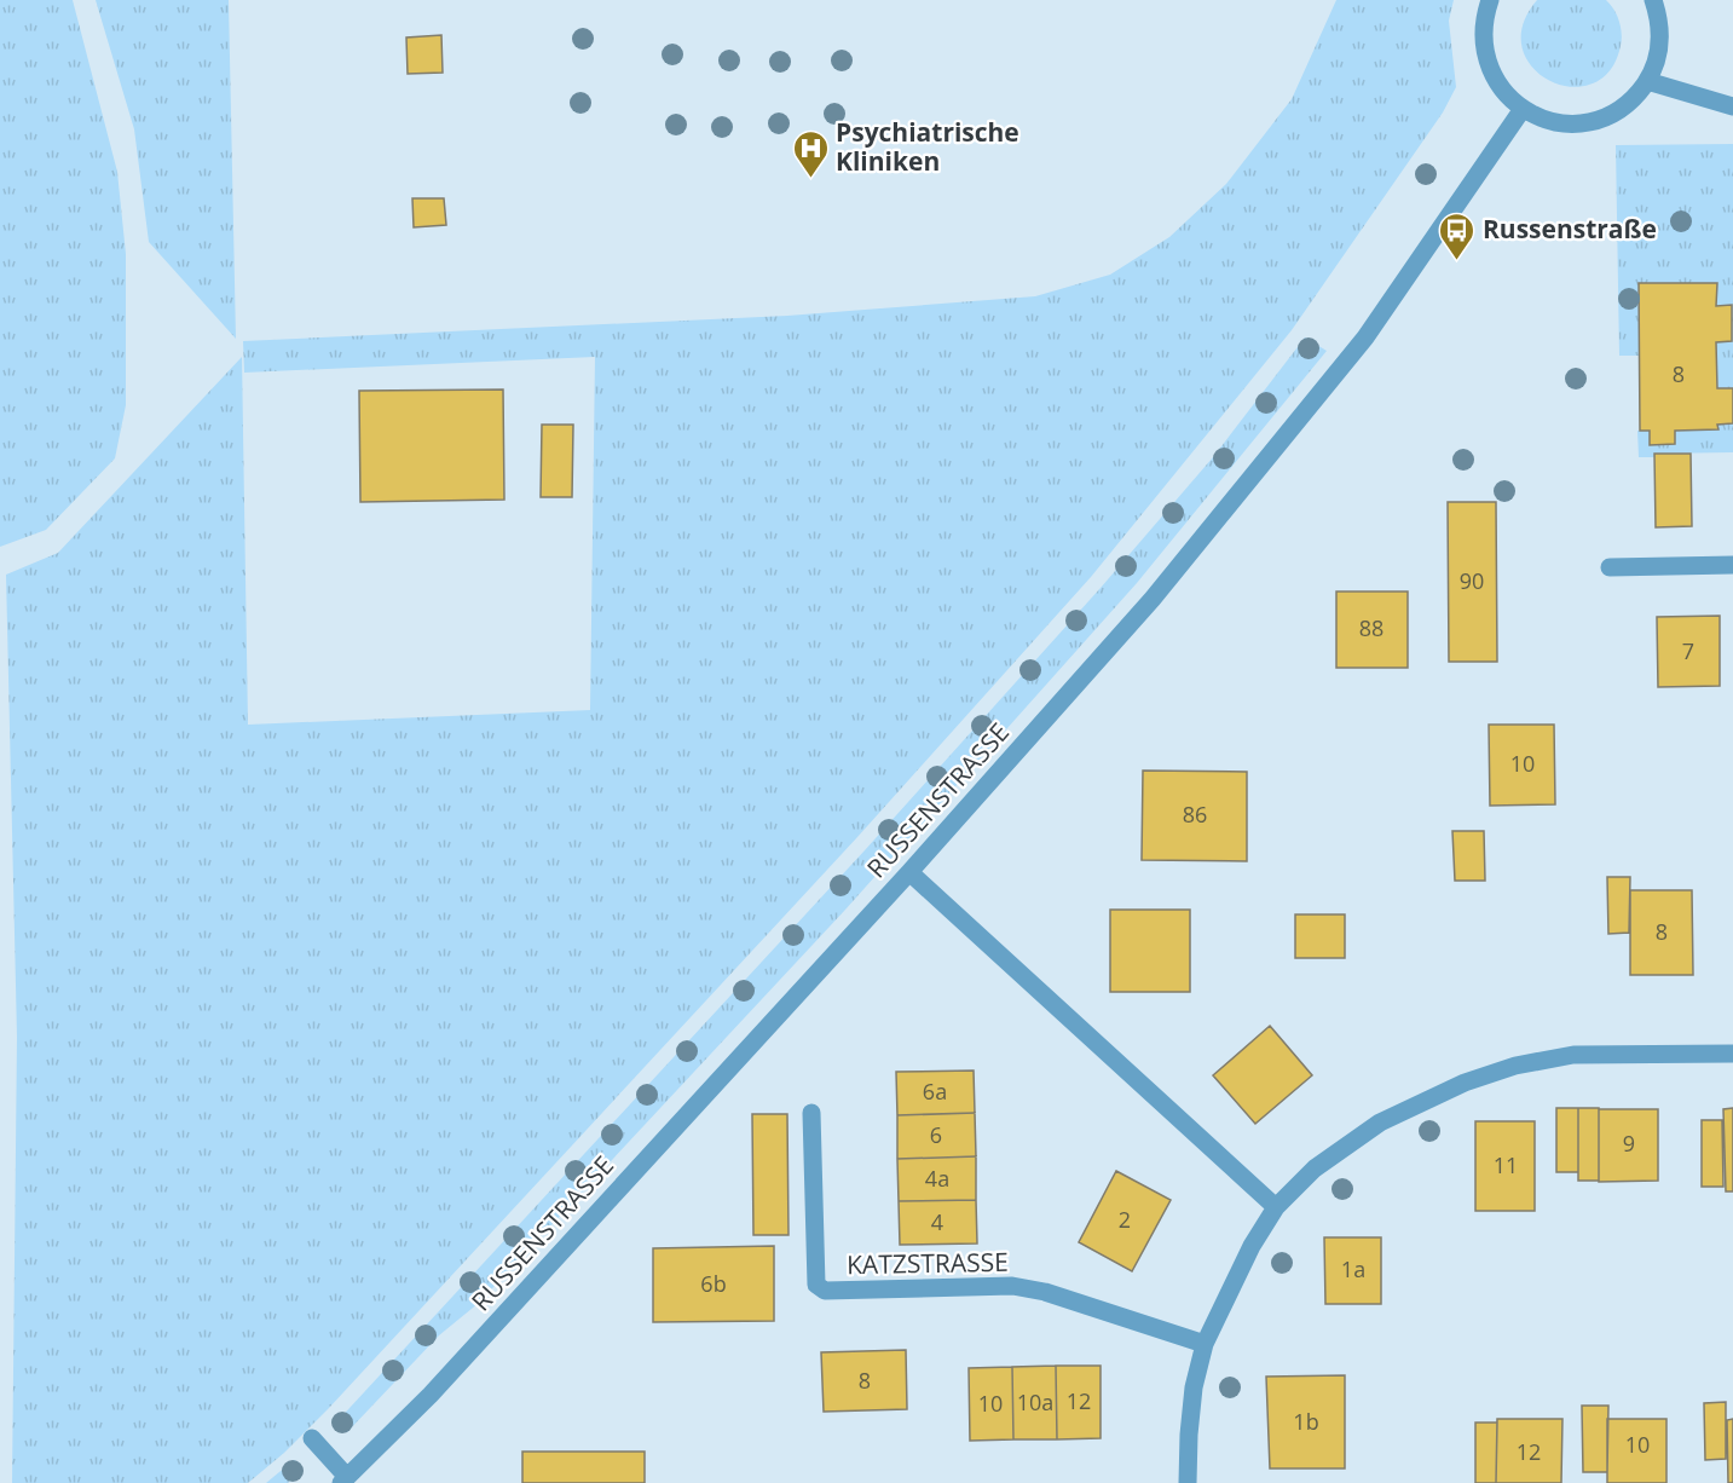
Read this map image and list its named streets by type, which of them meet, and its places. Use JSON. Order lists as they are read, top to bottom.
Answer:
{
  "streets": {
    "street": ["RUSSENSTRASSE", "KATZSTRASSE"]
  },
  "places": {
    "hospital": ["Psychiatrische Kliniken"],
    "bus stop": ["Russenstraße"]
  },
  "house_numbers": [
    "8",
    "90",
    "88",
    "7",
    "10",
    "86",
    "8",
    "6a",
    "6",
    "9",
    "11",
    "4a",
    "2",
    "4",
    "1a",
    "6b",
    "8",
    "12",
    "10a",
    "10",
    "1b",
    "10",
    "12"
  ]
}
